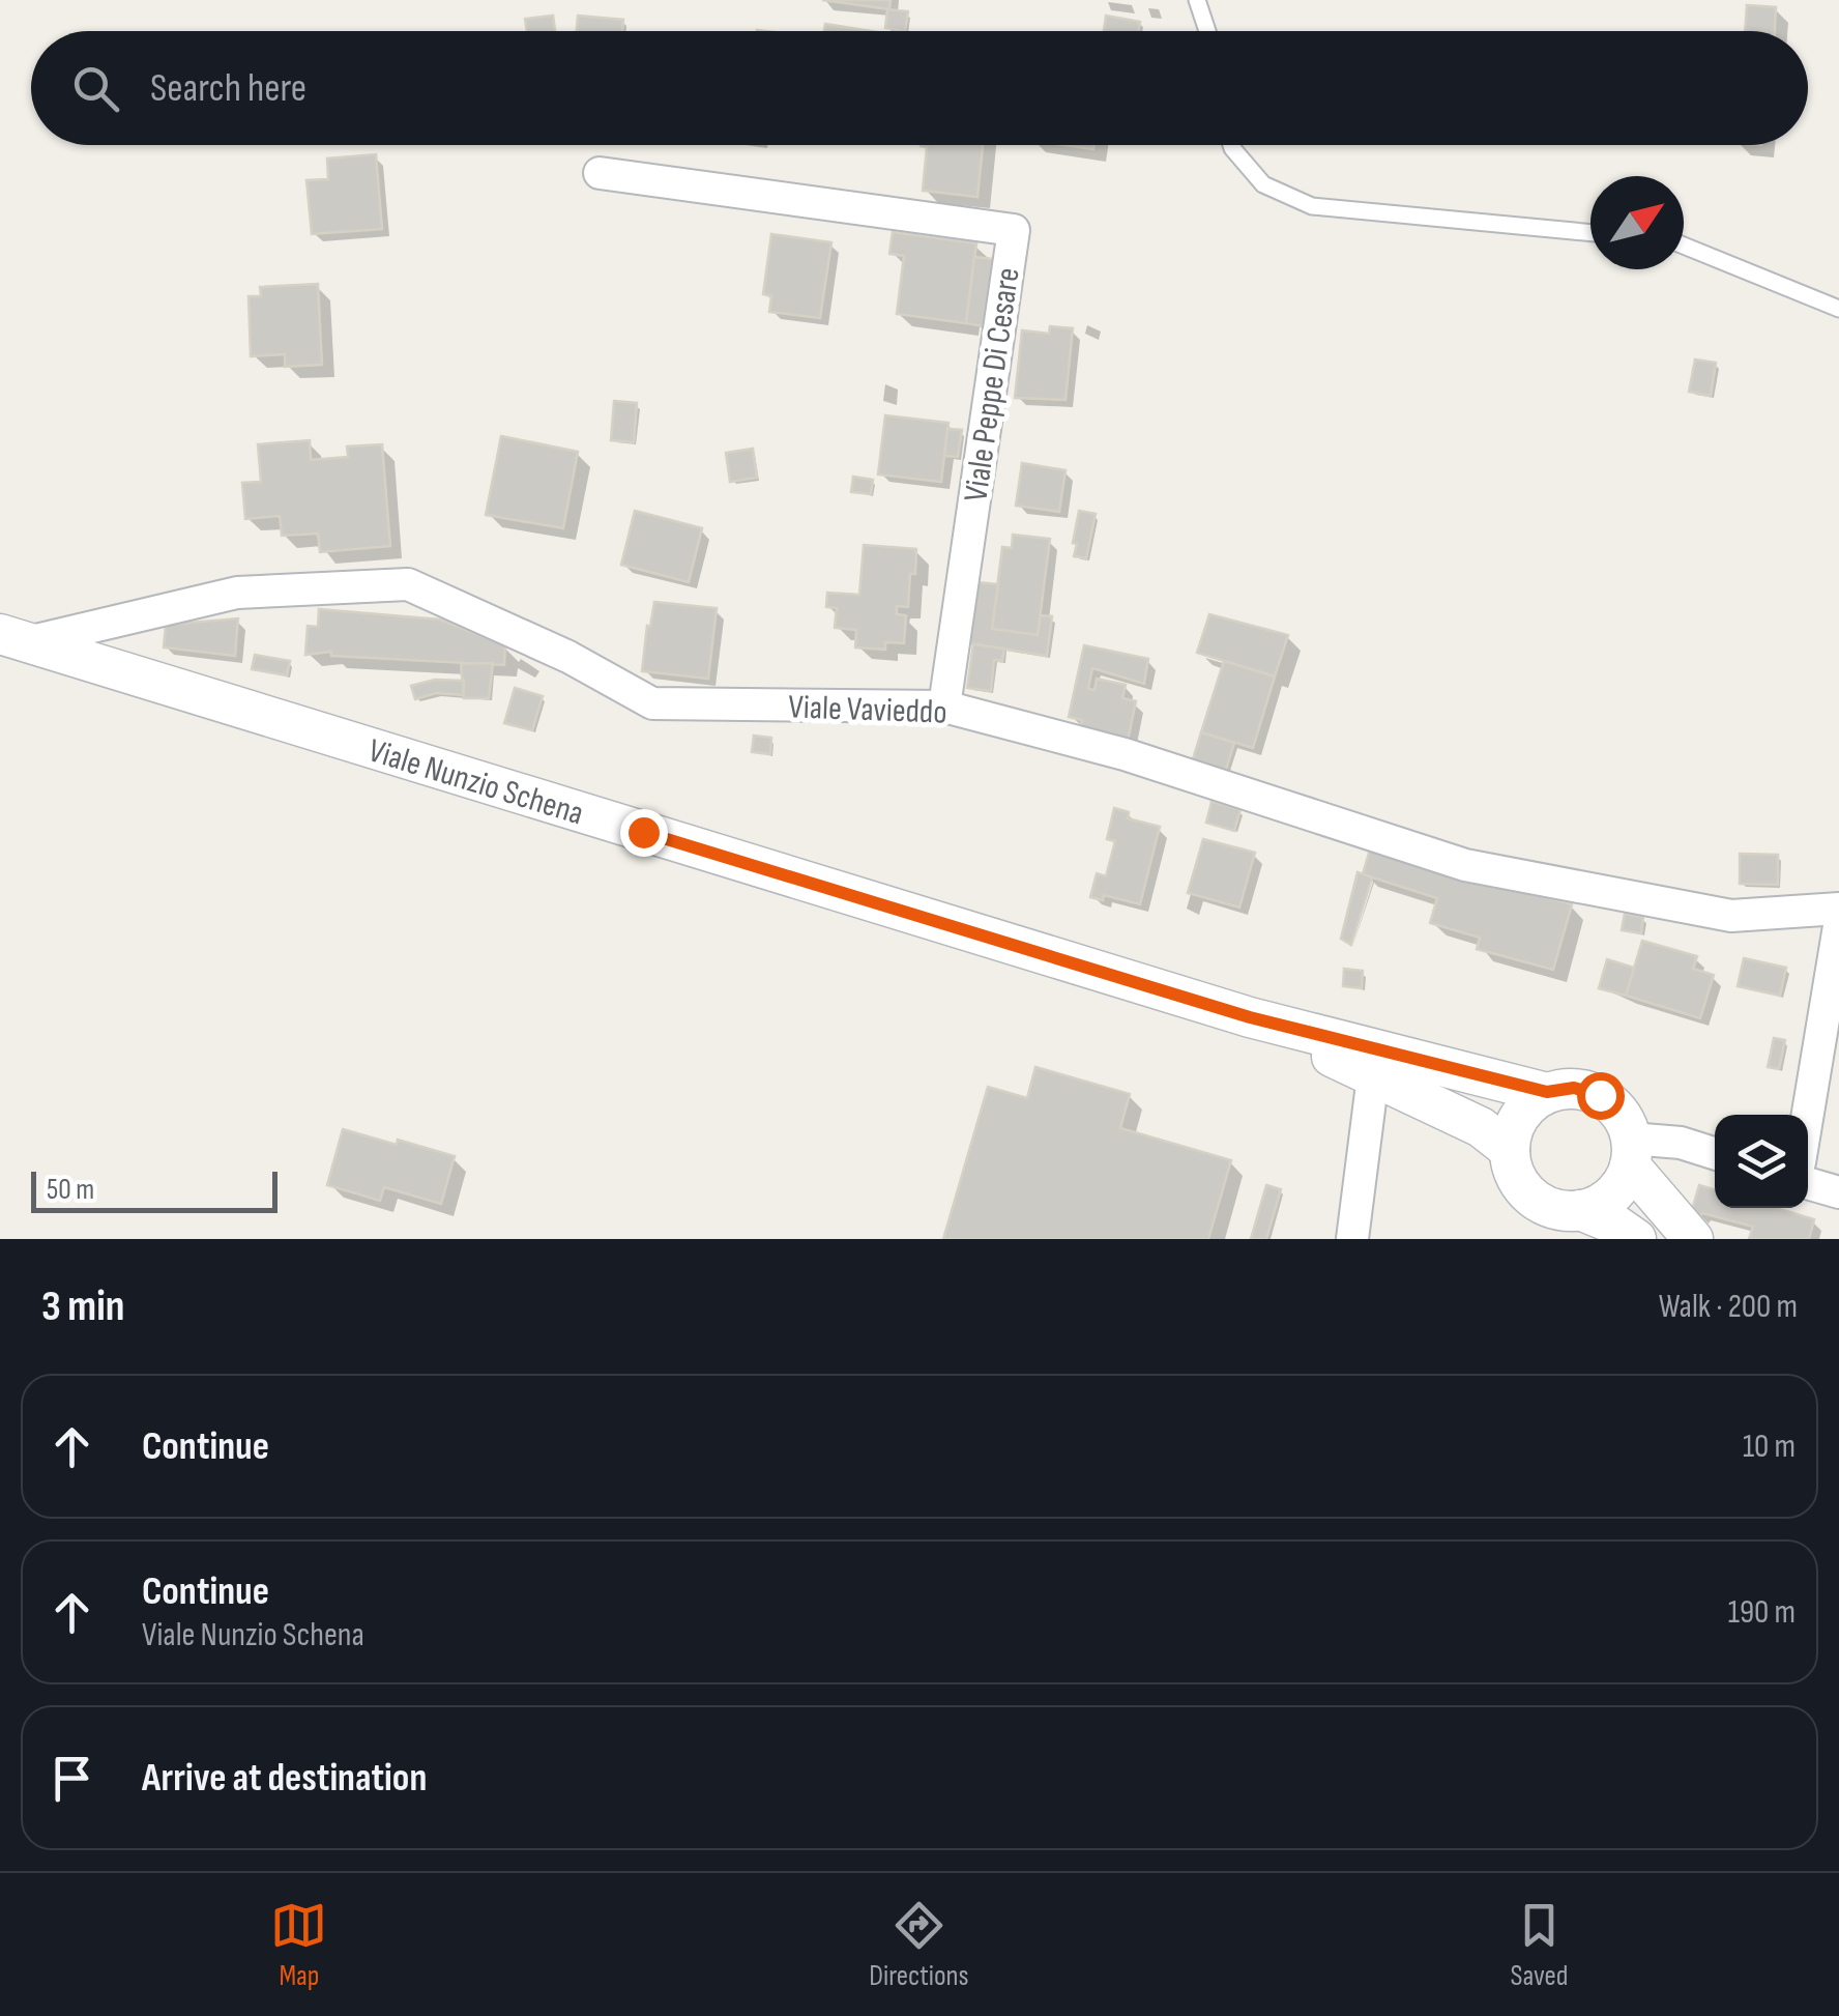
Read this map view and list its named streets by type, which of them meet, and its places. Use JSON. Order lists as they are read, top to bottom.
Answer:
{
  "streets": {
    "street": ["Viale Peppe Di Cesare", "Viale Vavieddo", "Viale Nunzio Schena"]
  },
  "crossings": [
    ["Viale Peppe Di Cesare", "Viale Vavieddo"],
    ["Viale Vavieddo", "Viale Nunzio Schena"]
  ],
  "scale_bar": "50 m",
  "north": "top right",
  "page": {
    "search": "Search here",
    "scale": "50 m",
    "heading": ["3 min", "Walk · 200 m"],
    "list": [
      ["Continue", "10 m"],
      ["Continue", "Viale Nunzio Schena", "190 m"],
      "Arrive at destination"
    ],
    "nav": ["Map", "Directions", "Saved"]
  }
}
